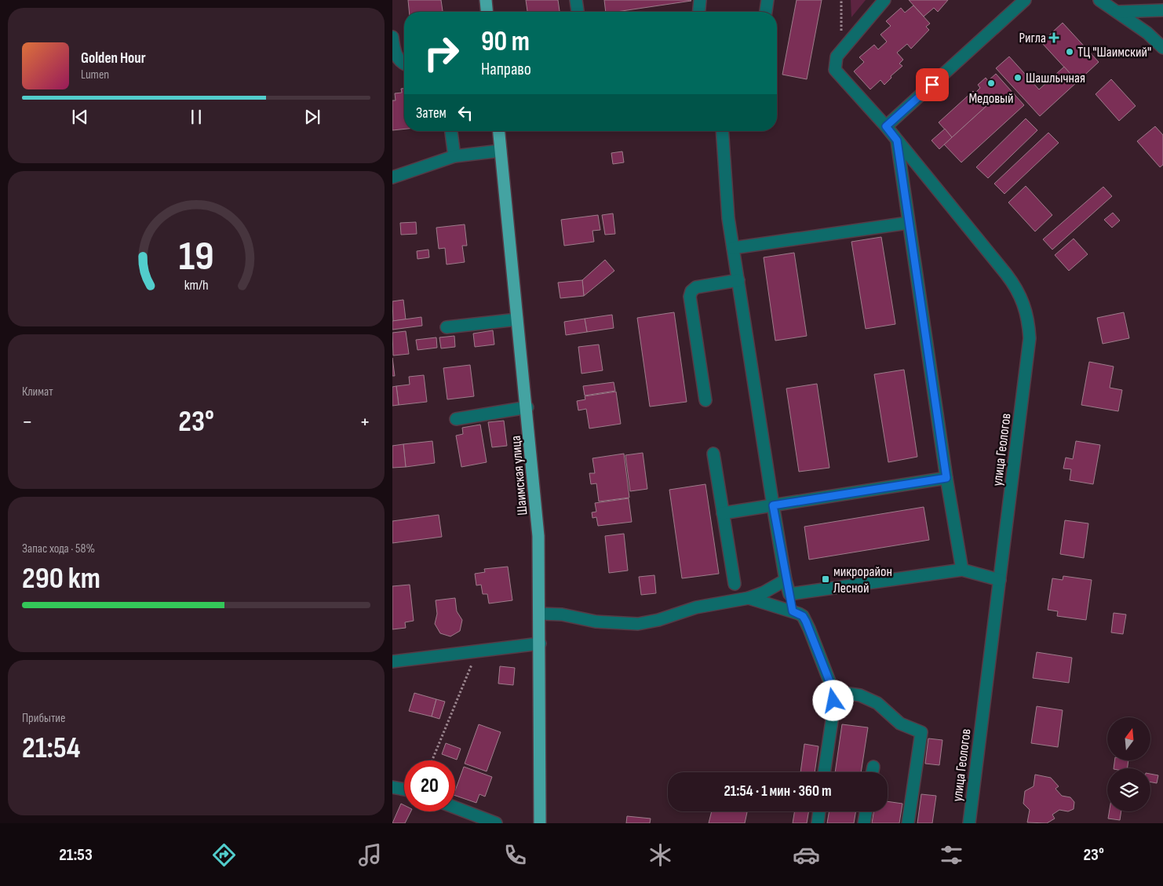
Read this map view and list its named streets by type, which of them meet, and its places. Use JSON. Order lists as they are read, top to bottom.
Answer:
{
  "streets": {
    "main road": ["Шаимская улица"],
    "street": ["улица Геологов"]
  },
  "places": {
    "health": ["Ригла"],
    "other": ["ТЦ \"Шаимский\"", "Шашлычная", "Медовый"],
    "transit": ["микрорайон Лесной"]
  },
  "north": "top",
  "page": {
    "turn": ["90 m", "Направо"],
    "song": ["Golden Hour", "Lumen"],
    "then": "Затем",
    "tile": [
      "Климат",
      ["Запас хода · 58%", "290 km"],
      ["Прибытие", "21:54"]
    ],
    "heat": ["−", "23°", "+"],
    "limit": "20",
    "trip": "21:54 · 1 мин · 360 m",
    "tabs": ["21:53", "23°"],
    "gauge": ["19", "km/h"]
  }
}
